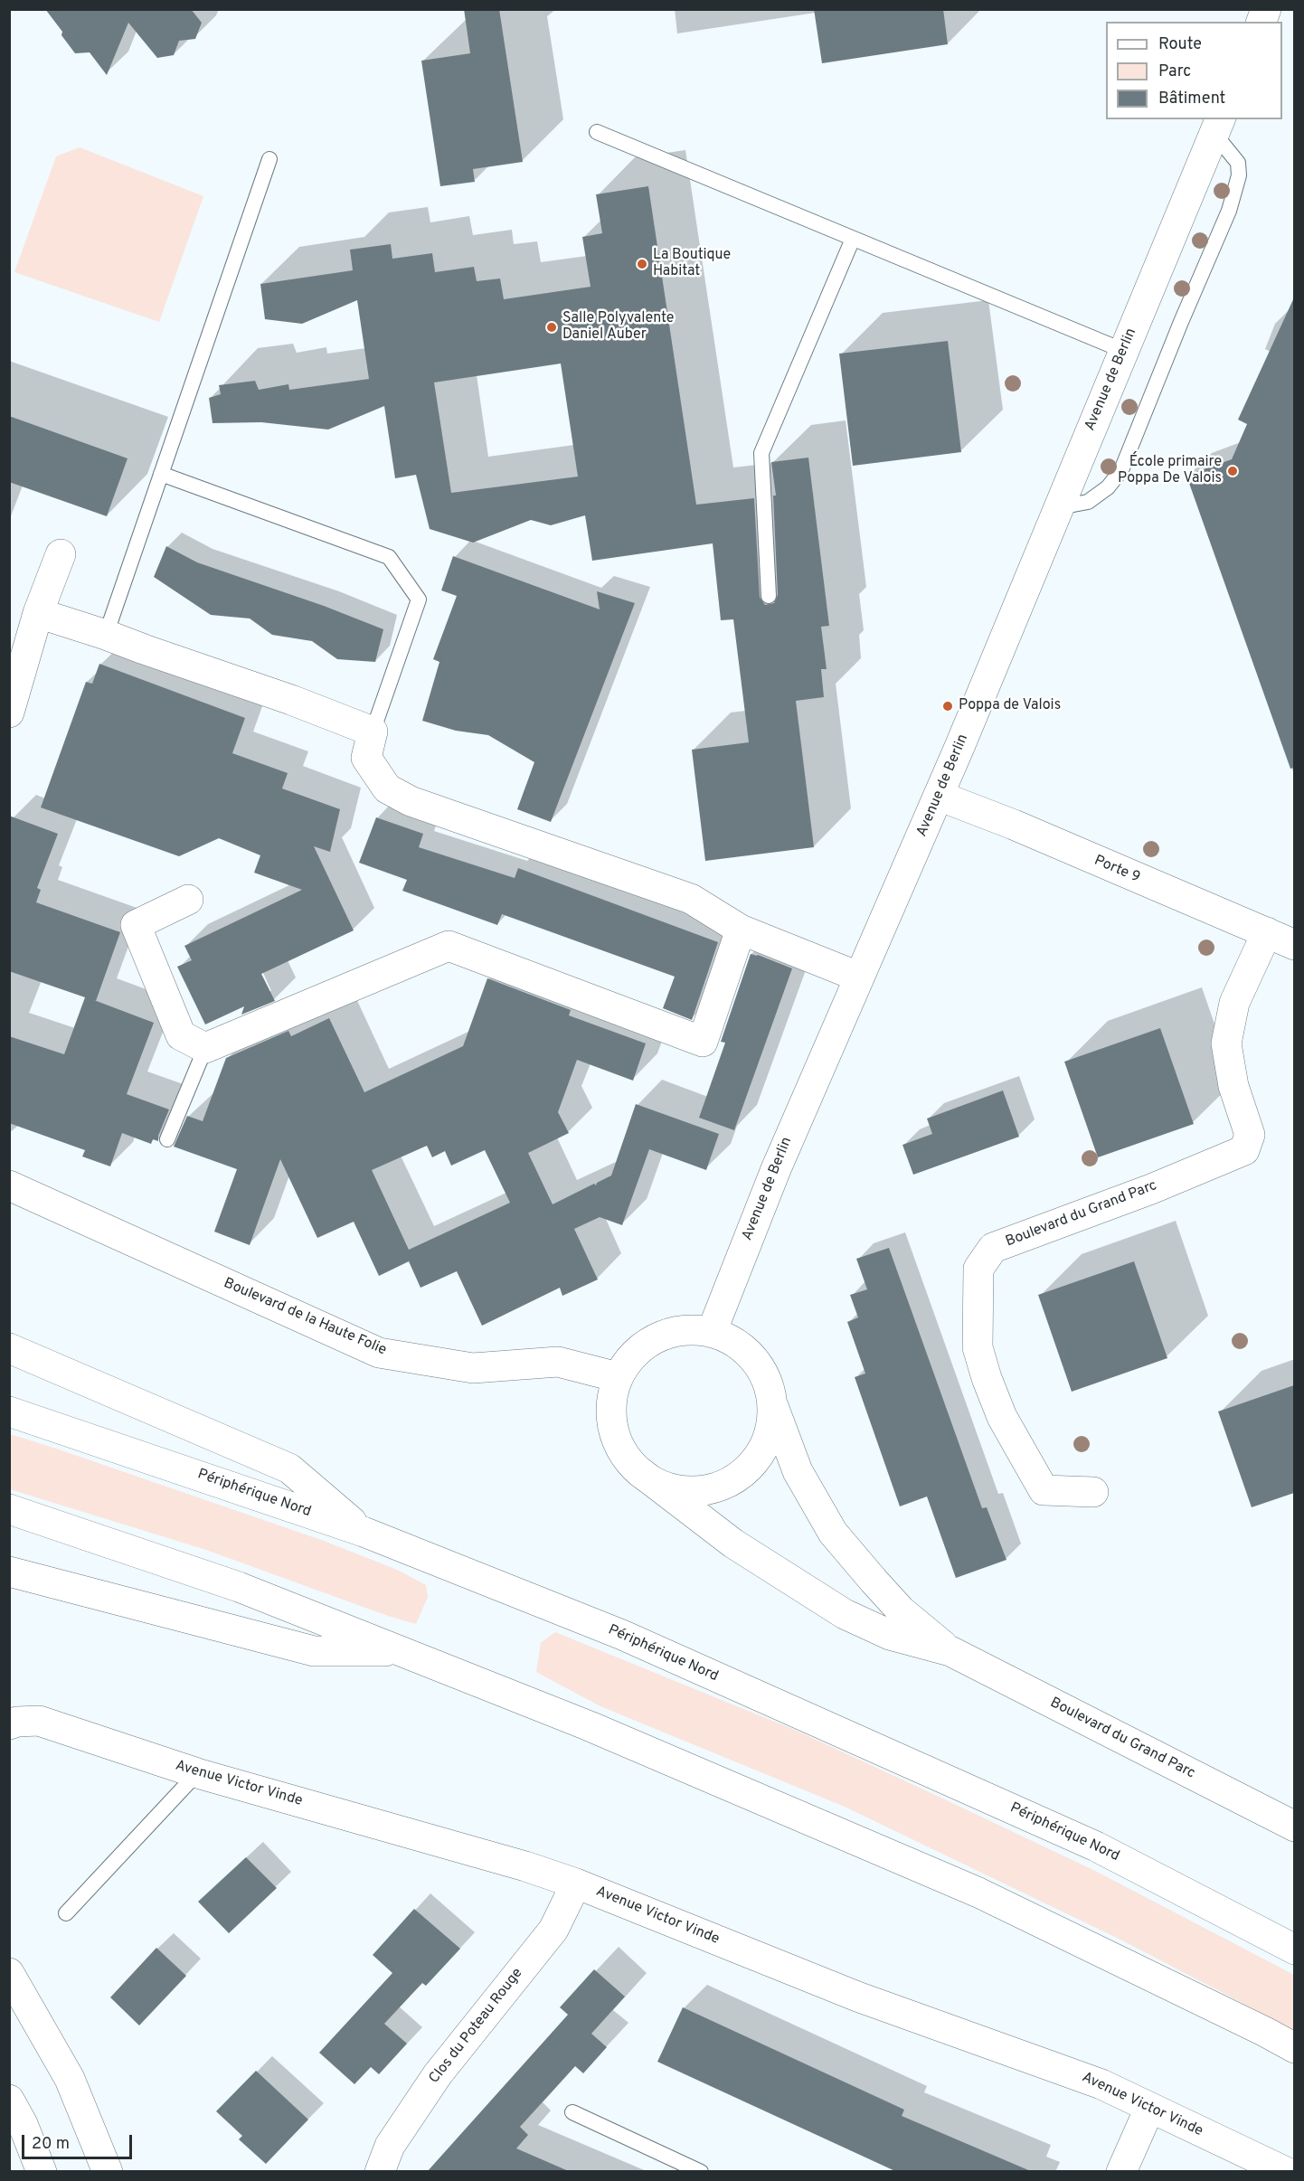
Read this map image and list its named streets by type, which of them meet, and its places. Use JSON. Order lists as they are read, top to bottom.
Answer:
{
  "streets": {
    "main road": [
      "Avenue de Berlin",
      "Porte 9",
      "Boulevard du Grand Parc",
      "Boulevard de la Haute Folie",
      "Périphérique Nord",
      "Avenue Victor Vinde",
      "Clos du Poteau Rouge"
    ]
  },
  "crossings": [
    ["Avenue de Berlin", "Porte 9"],
    ["Avenue de Berlin", "Boulevard du Grand Parc"],
    ["Avenue de Berlin", "Boulevard de la Haute Folie"],
    ["Porte 9", "Boulevard du Grand Parc"],
    ["Boulevard du Grand Parc", "Boulevard de la Haute Folie"],
    ["Avenue Victor Vinde", "Clos du Poteau Rouge"]
  ],
  "places": [
    "La Boutique Habitat",
    "Salle Polyvalente Daniel Auber",
    "École primaire Poppa De Valois",
    "Poppa de Valois"
  ],
  "legend": ["Route", "Parc", "Bâtiment"],
  "scale_bar": "20 m"
}
